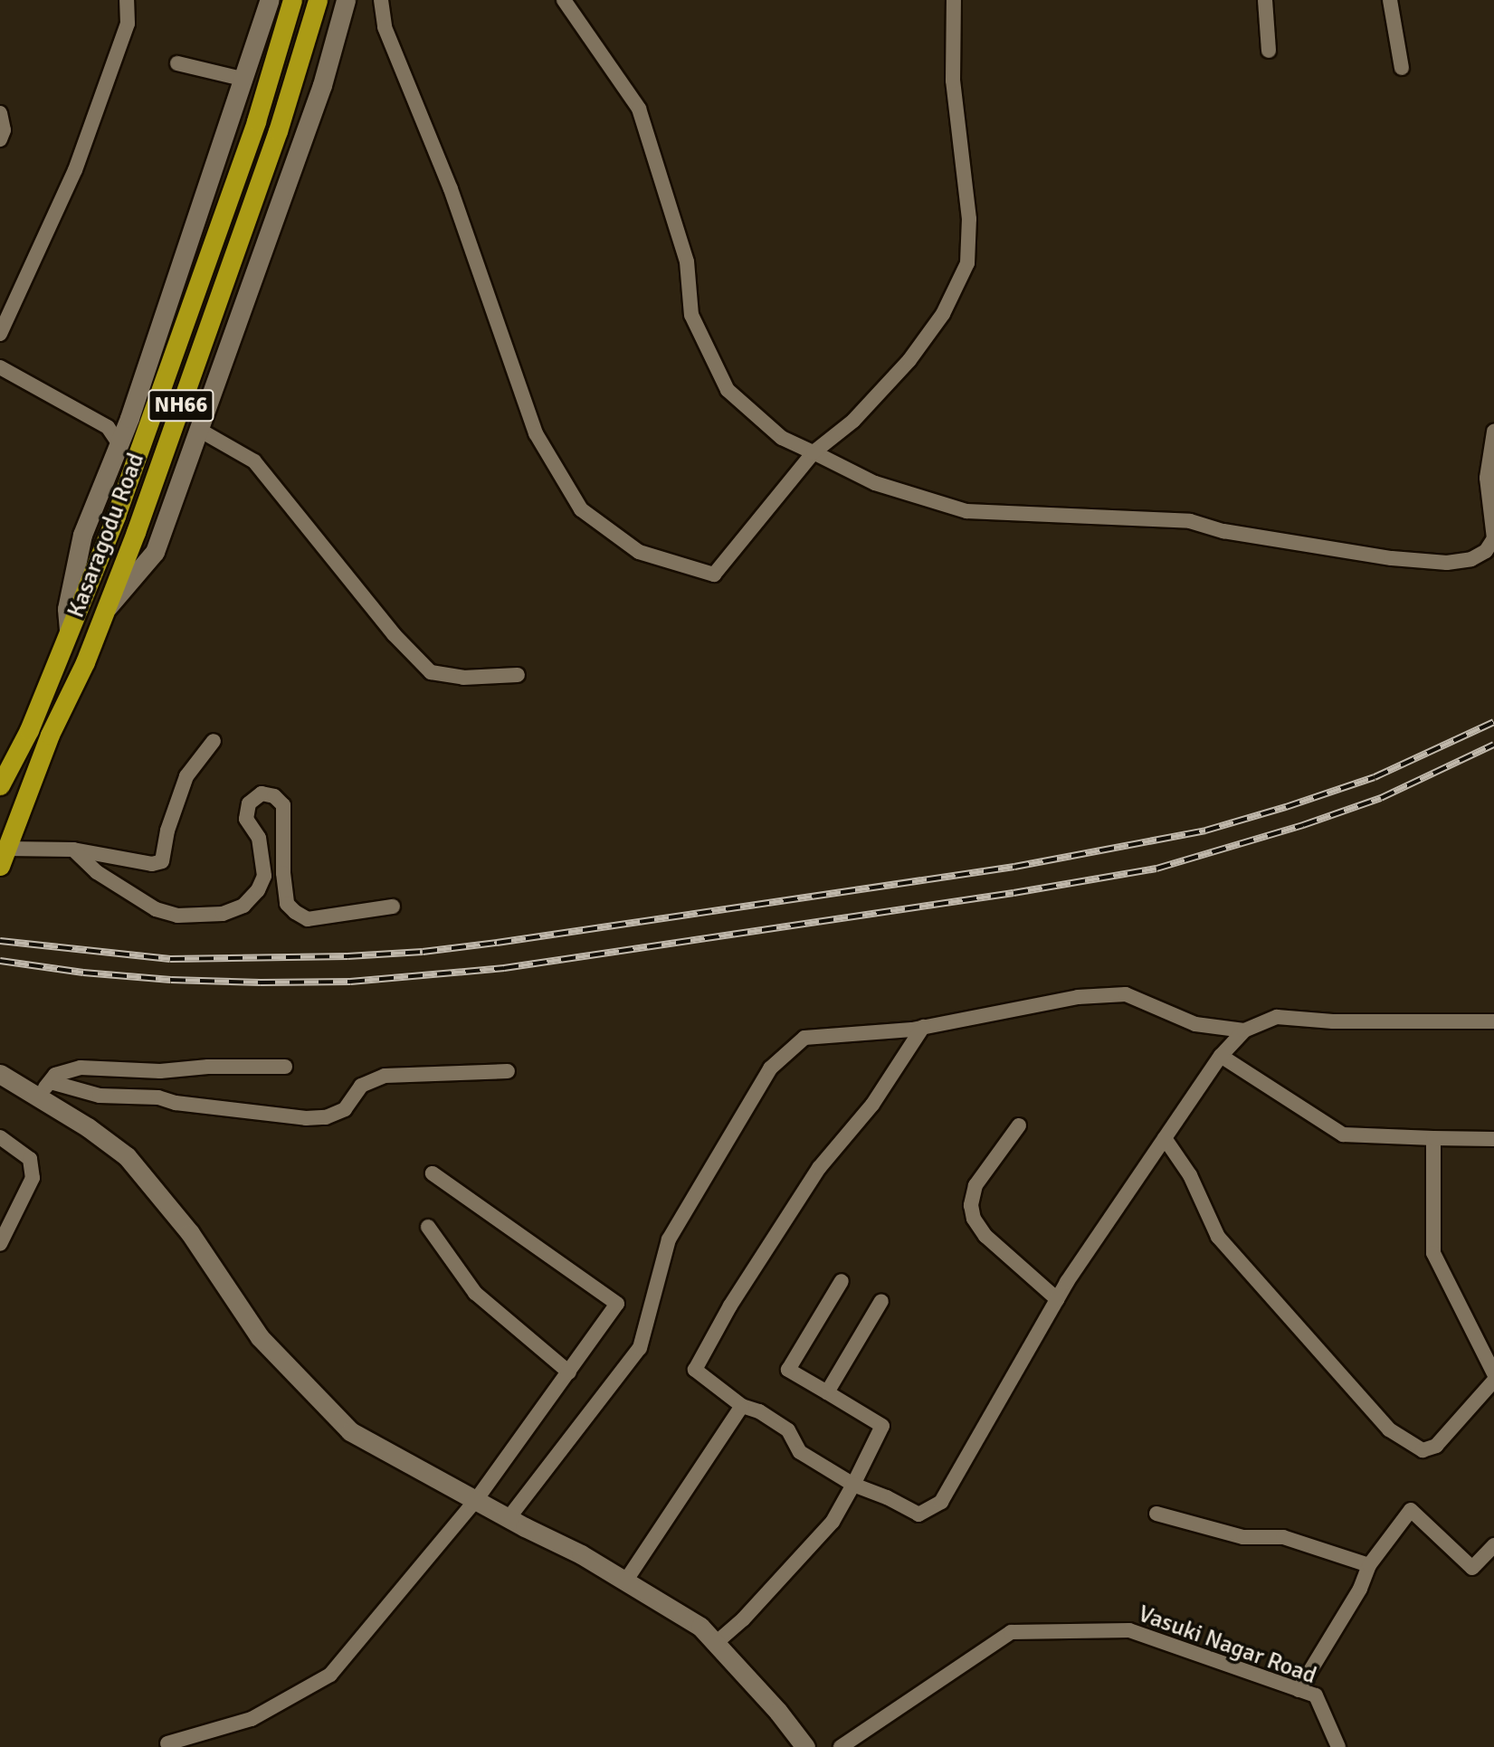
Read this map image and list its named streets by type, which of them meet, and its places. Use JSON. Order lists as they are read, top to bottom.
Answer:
{
  "streets": {
    "highway": ["NH66", "Kasaragodu Road"],
    "street": ["Vasuki Nagar Road"]
  }
}
